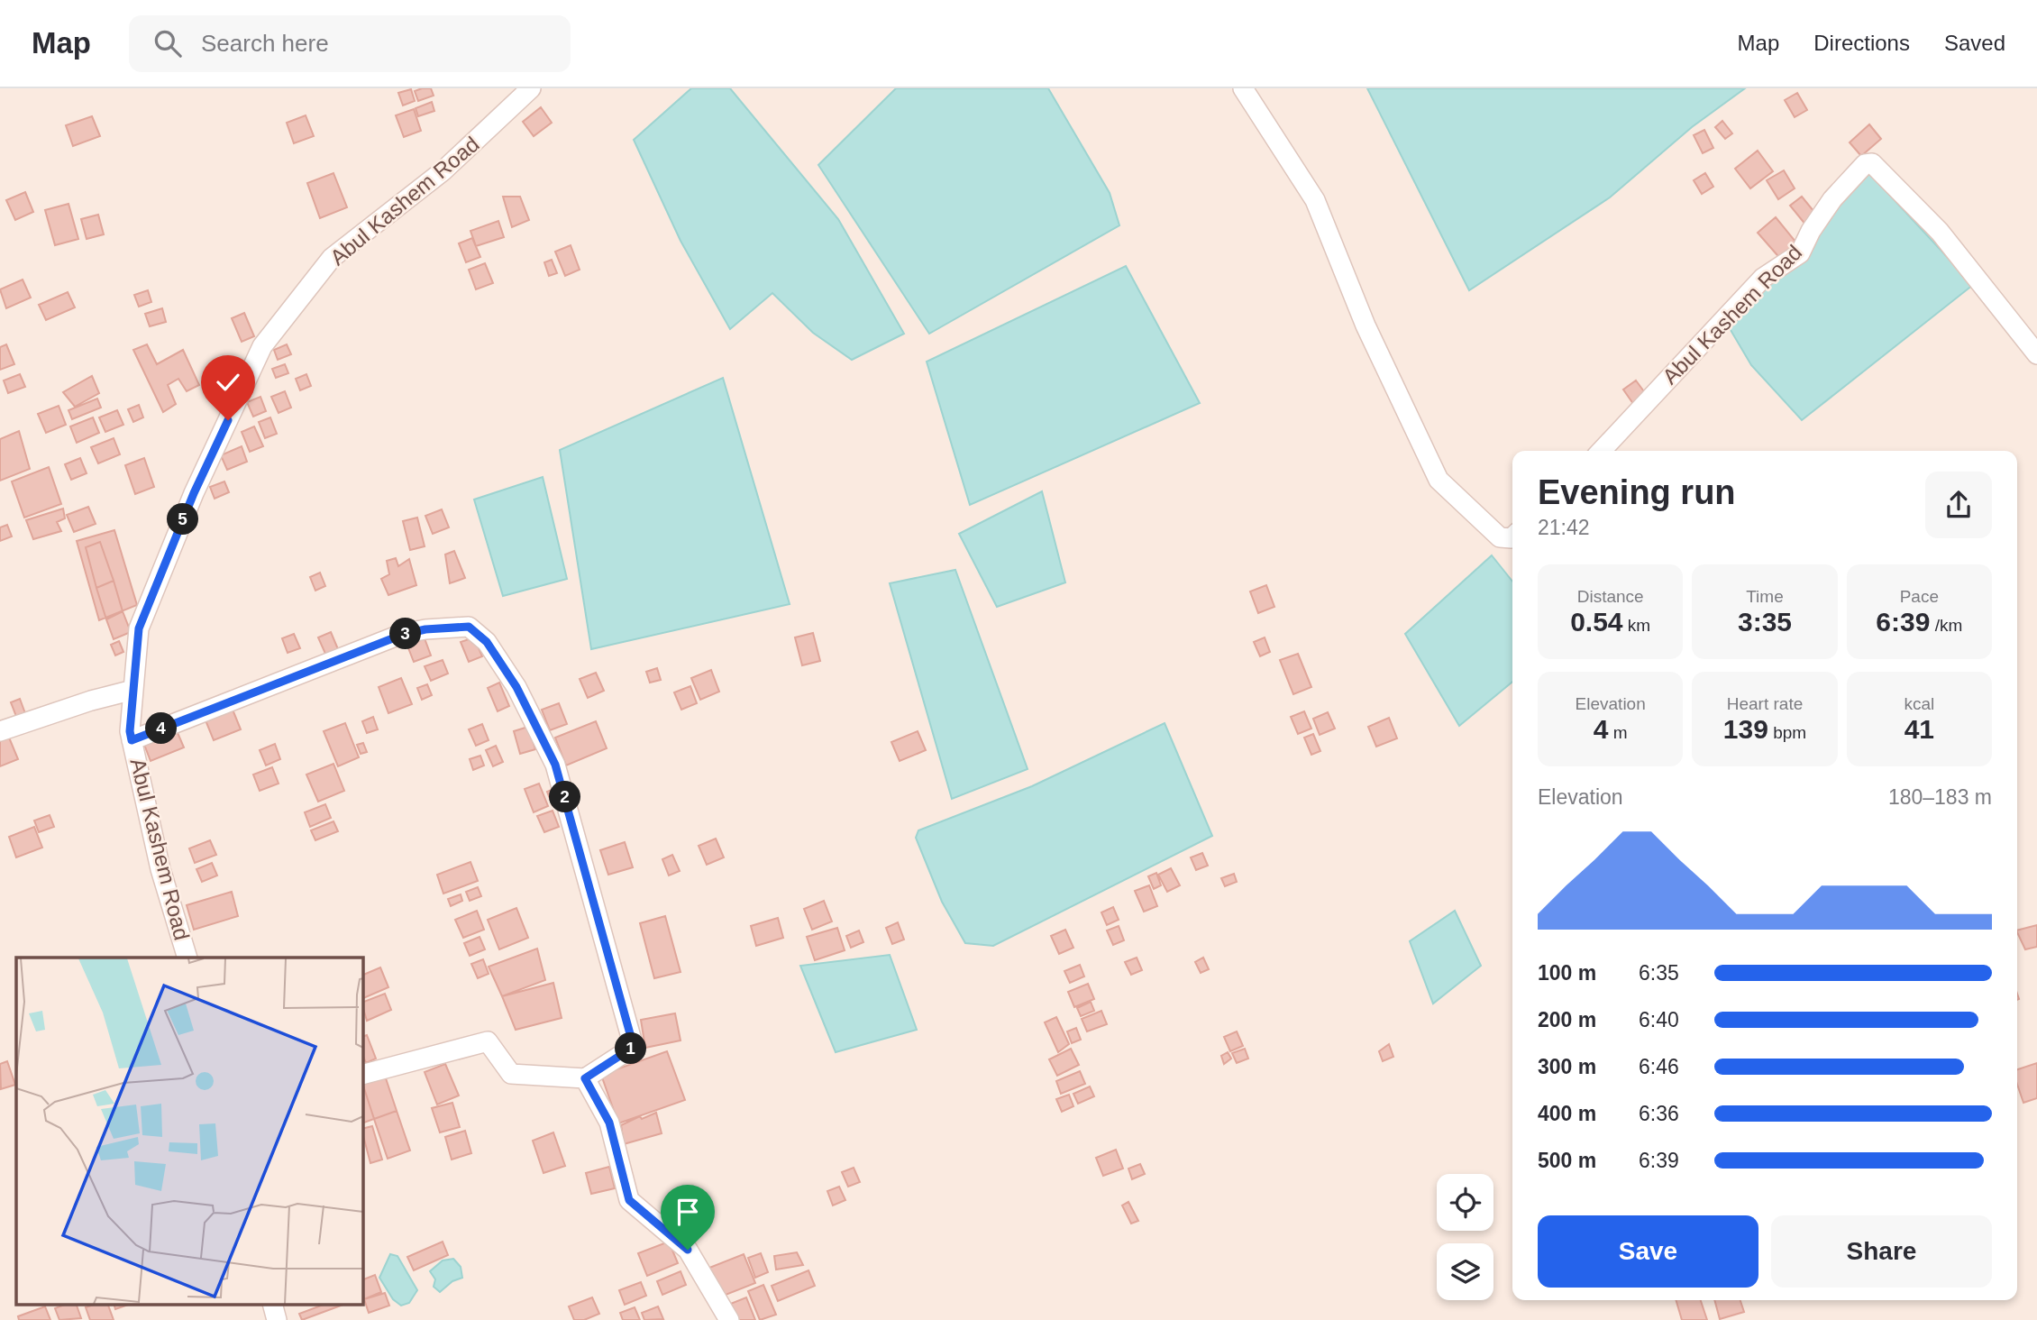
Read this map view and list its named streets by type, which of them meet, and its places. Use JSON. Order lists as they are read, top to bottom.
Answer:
{
  "streets": {
    "street": ["Abul Kashem Road"]
  },
  "page": {
    "header": "Map",
    "search": "Search here",
    "nav": ["Map", "Directions", "Saved"],
    "heading": ["Evening run", "21:42"],
    "pins": [
      "5",
      "3",
      "4",
      "2",
      "1"
    ],
    "stats": [
      ["Distance", "0.54 km"],
      ["Time", "3:35"],
      ["Pace", "6:39 /km"],
      ["Elevation", "4 m"],
      ["Heart rate", "139 bpm"],
      ["kcal", "41"]
    ],
    "chart": ["Elevation", "180–183 m"],
    "list": [
      {
        "name": "100 m",
        "note": "6:35"
      },
      {
        "name": "200 m",
        "note": "6:40"
      },
      {
        "name": "300 m",
        "note": "6:46"
      },
      {
        "name": "400 m",
        "note": "6:36"
      },
      {
        "name": "500 m",
        "note": "6:39"
      }
    ],
    "buttons": ["Save", "Share"]
  }
}
